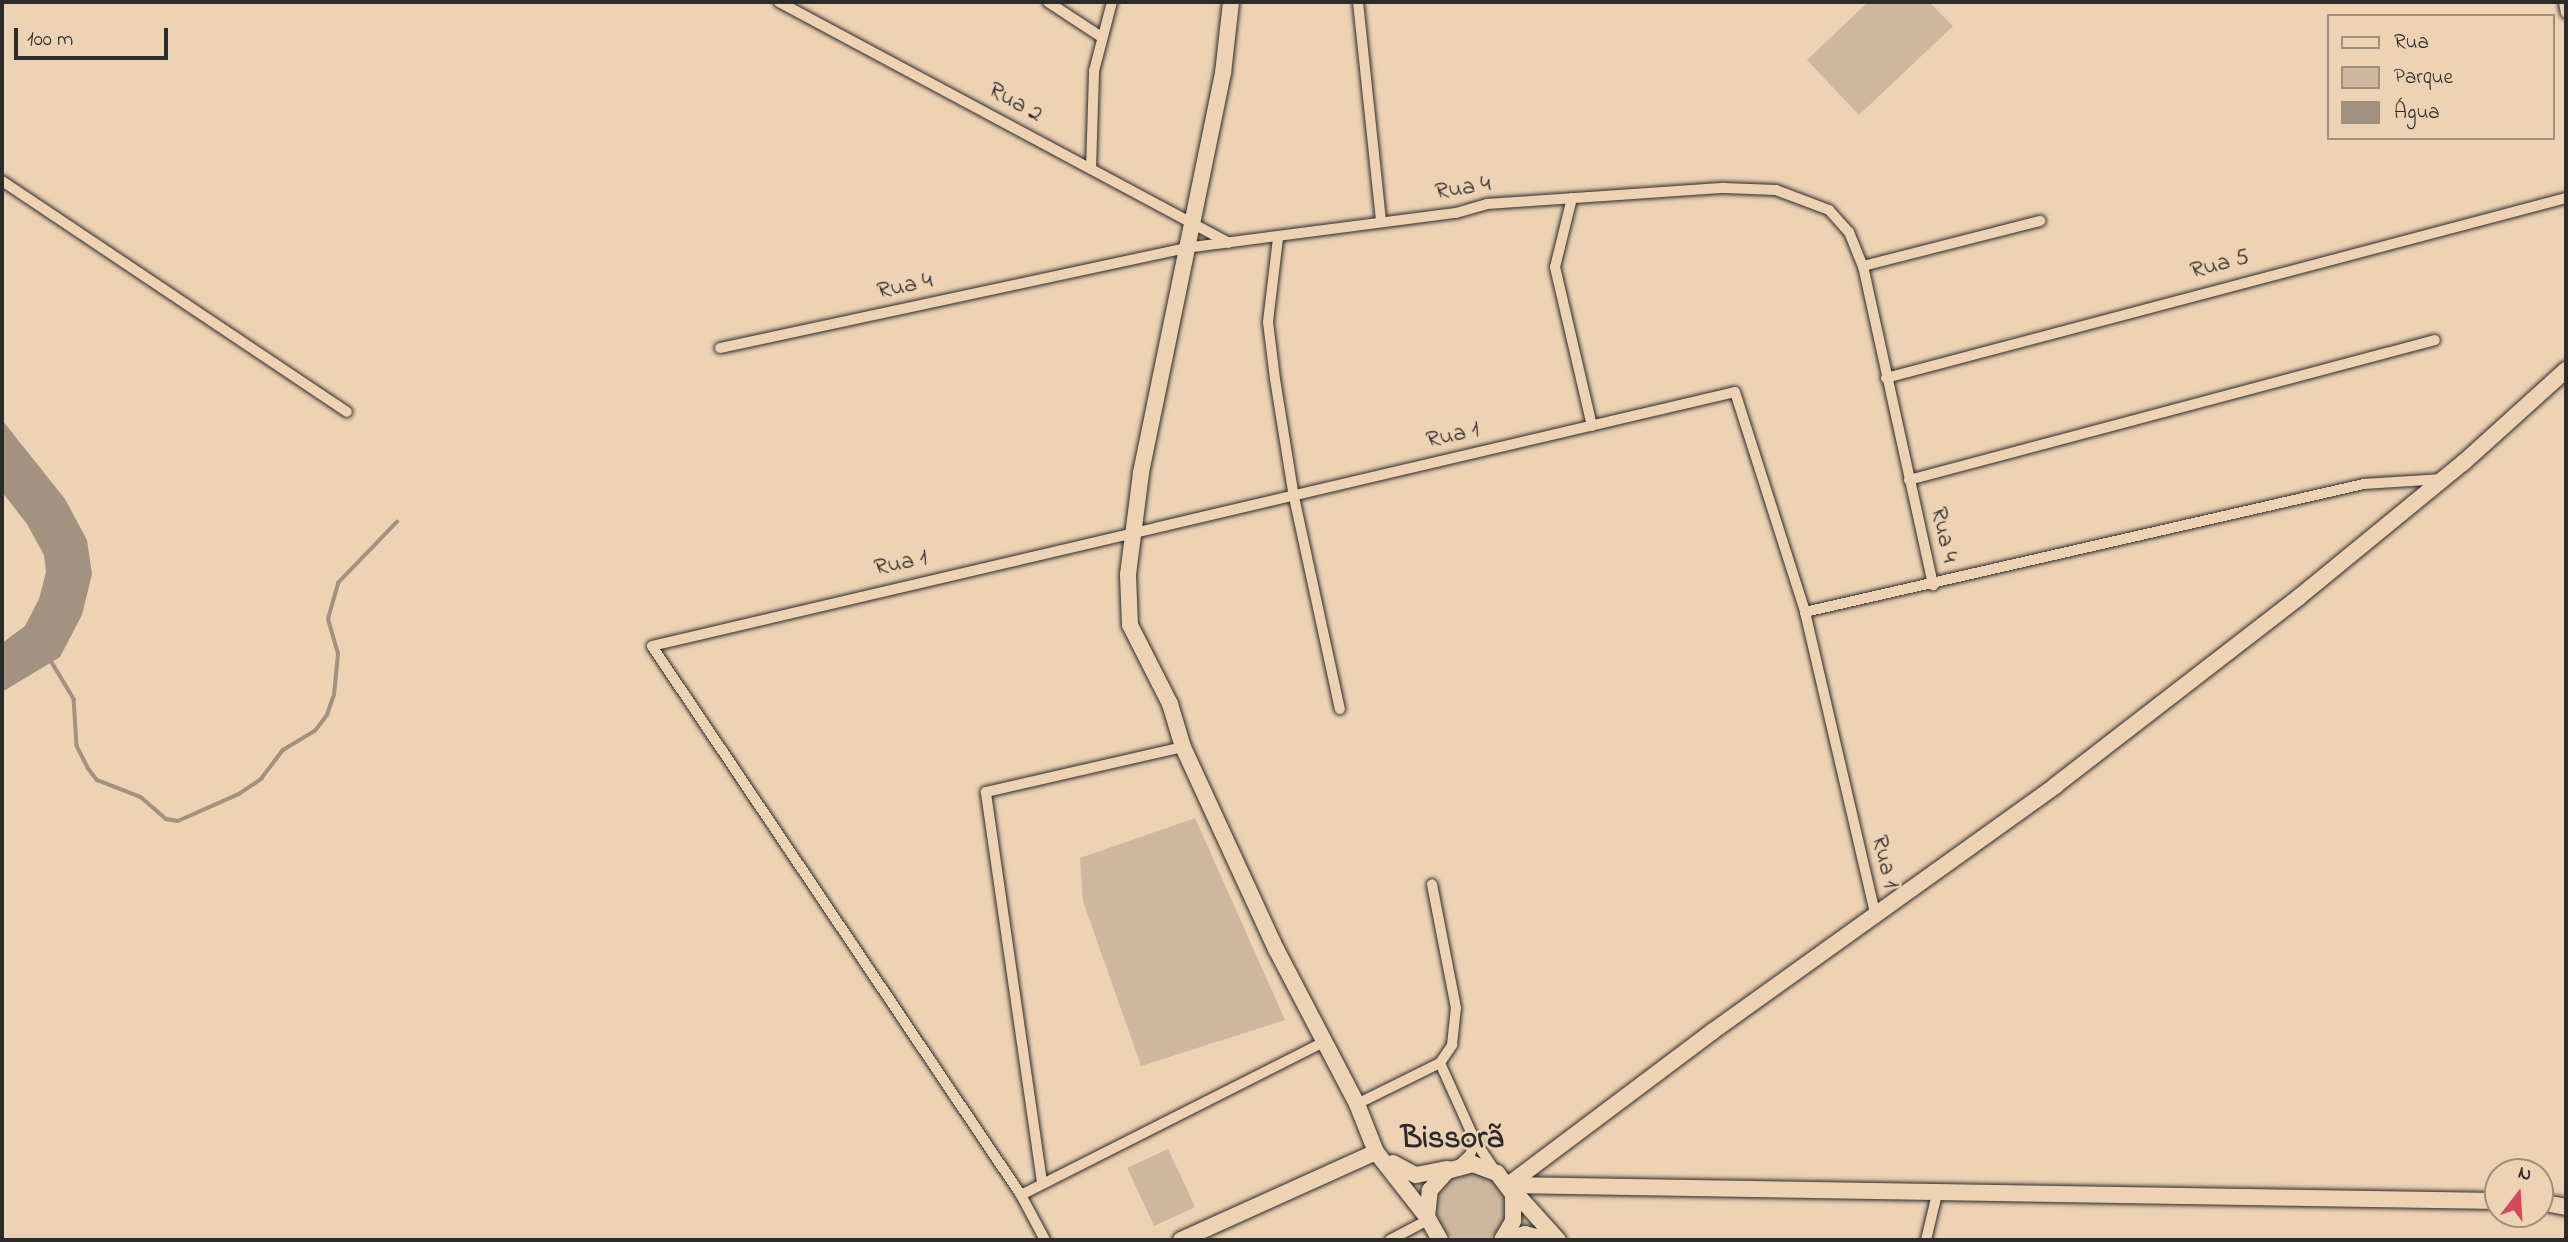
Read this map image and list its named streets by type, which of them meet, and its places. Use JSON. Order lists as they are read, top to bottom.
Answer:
{
  "streets": {
    "street": [
      "Rua 2",
      "Rua 4",
      "Rua 5",
      "Rua 1"
    ]
  },
  "crossings": [
    ["Rua 2", "Rua 4"],
    ["Rua 4", "Rua 5"]
  ],
  "districts": ["Bissorã"],
  "legend": ["Rua", "Parque", "Água"],
  "scale_bar": "100 m",
  "north": "top"
}
